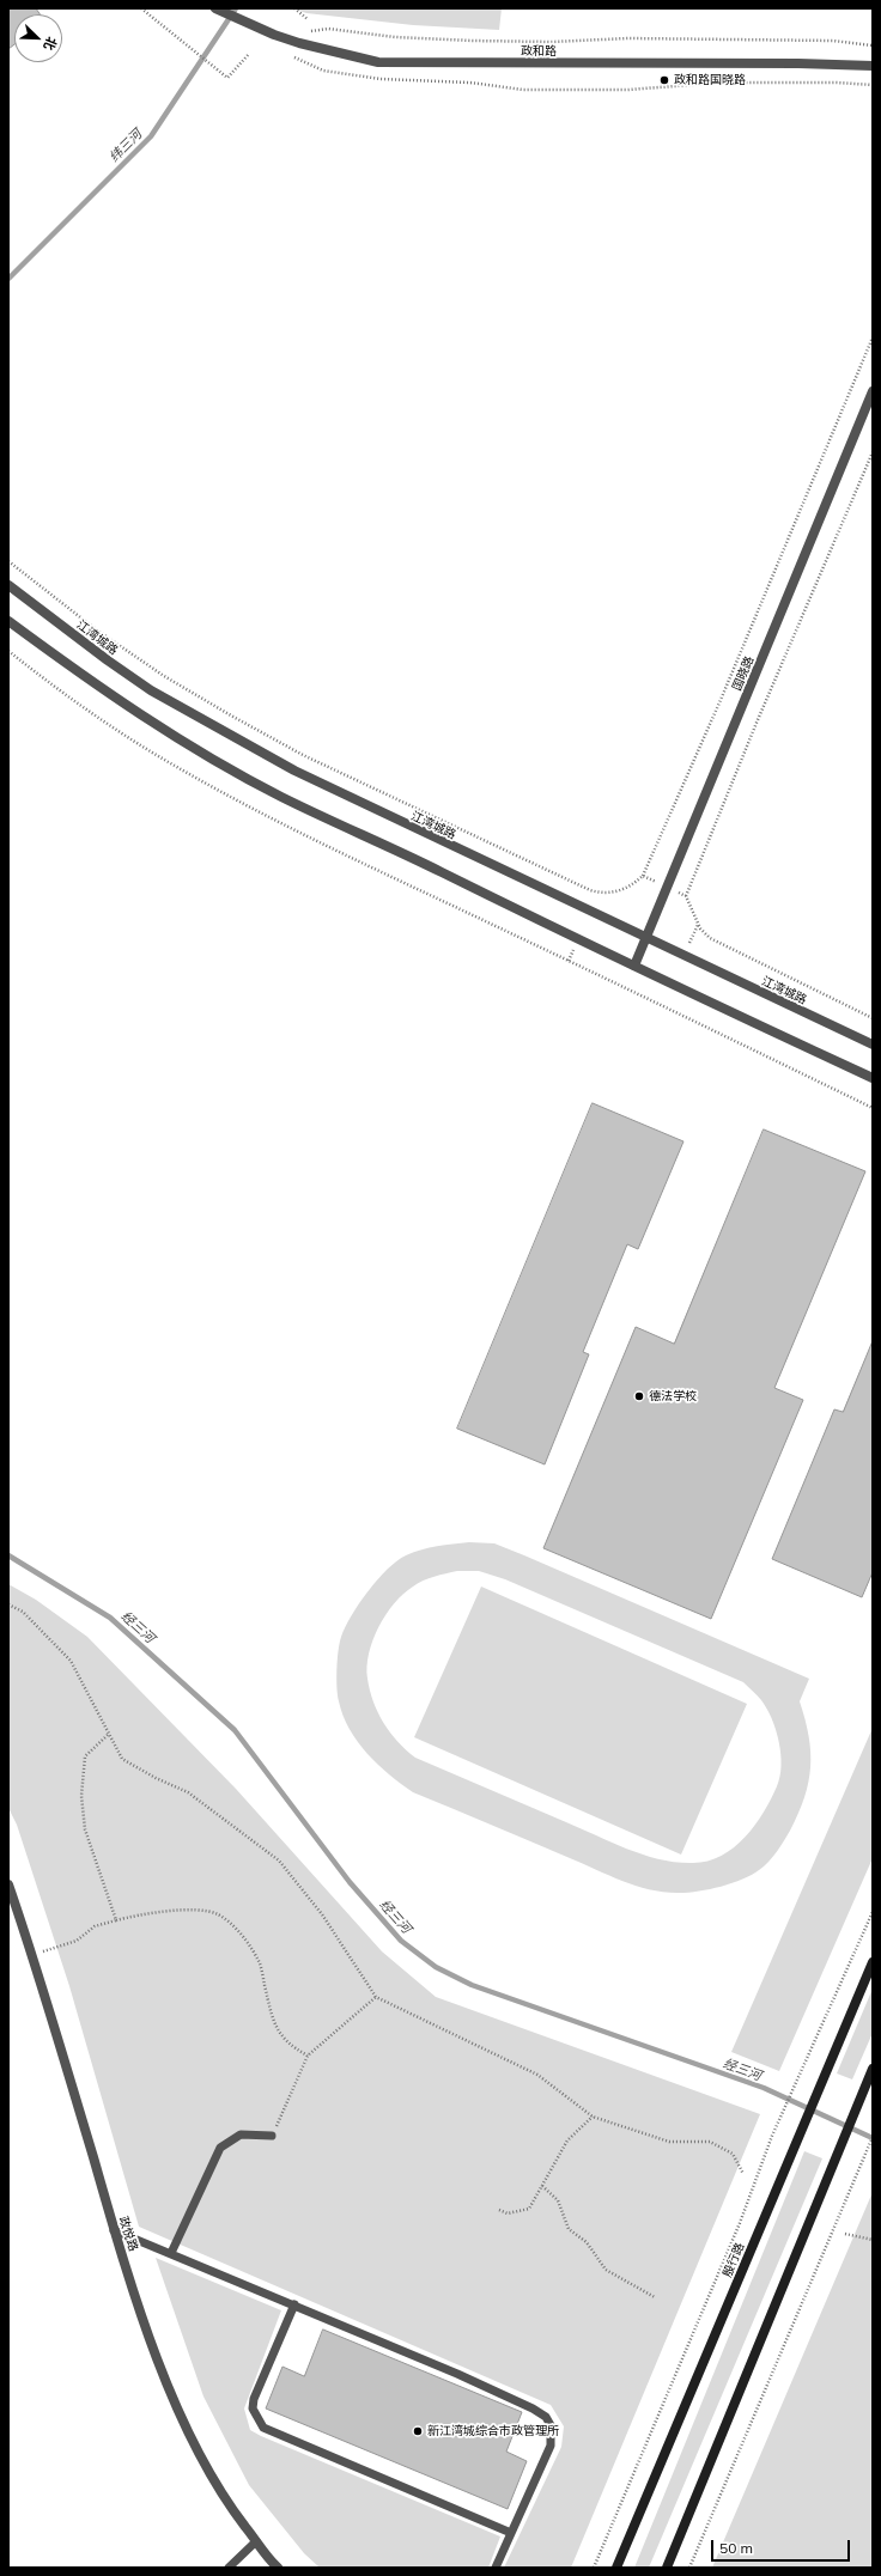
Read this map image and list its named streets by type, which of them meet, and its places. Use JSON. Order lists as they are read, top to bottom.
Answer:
{
  "streets": {
    "main road": ["殷行路"],
    "street": [
      "政和路",
      "江湾城路",
      "国晓路",
      "政悦路"
    ]
  },
  "crossings": [
    ["江湾城路", "国晓路"]
  ],
  "water": ["纬三河", "经三河"],
  "places": ["政和路国晓路", "德法学校", "新江湾城综合市政管理所"],
  "scale_bar": "50 m",
  "north": "bottom right"
}
